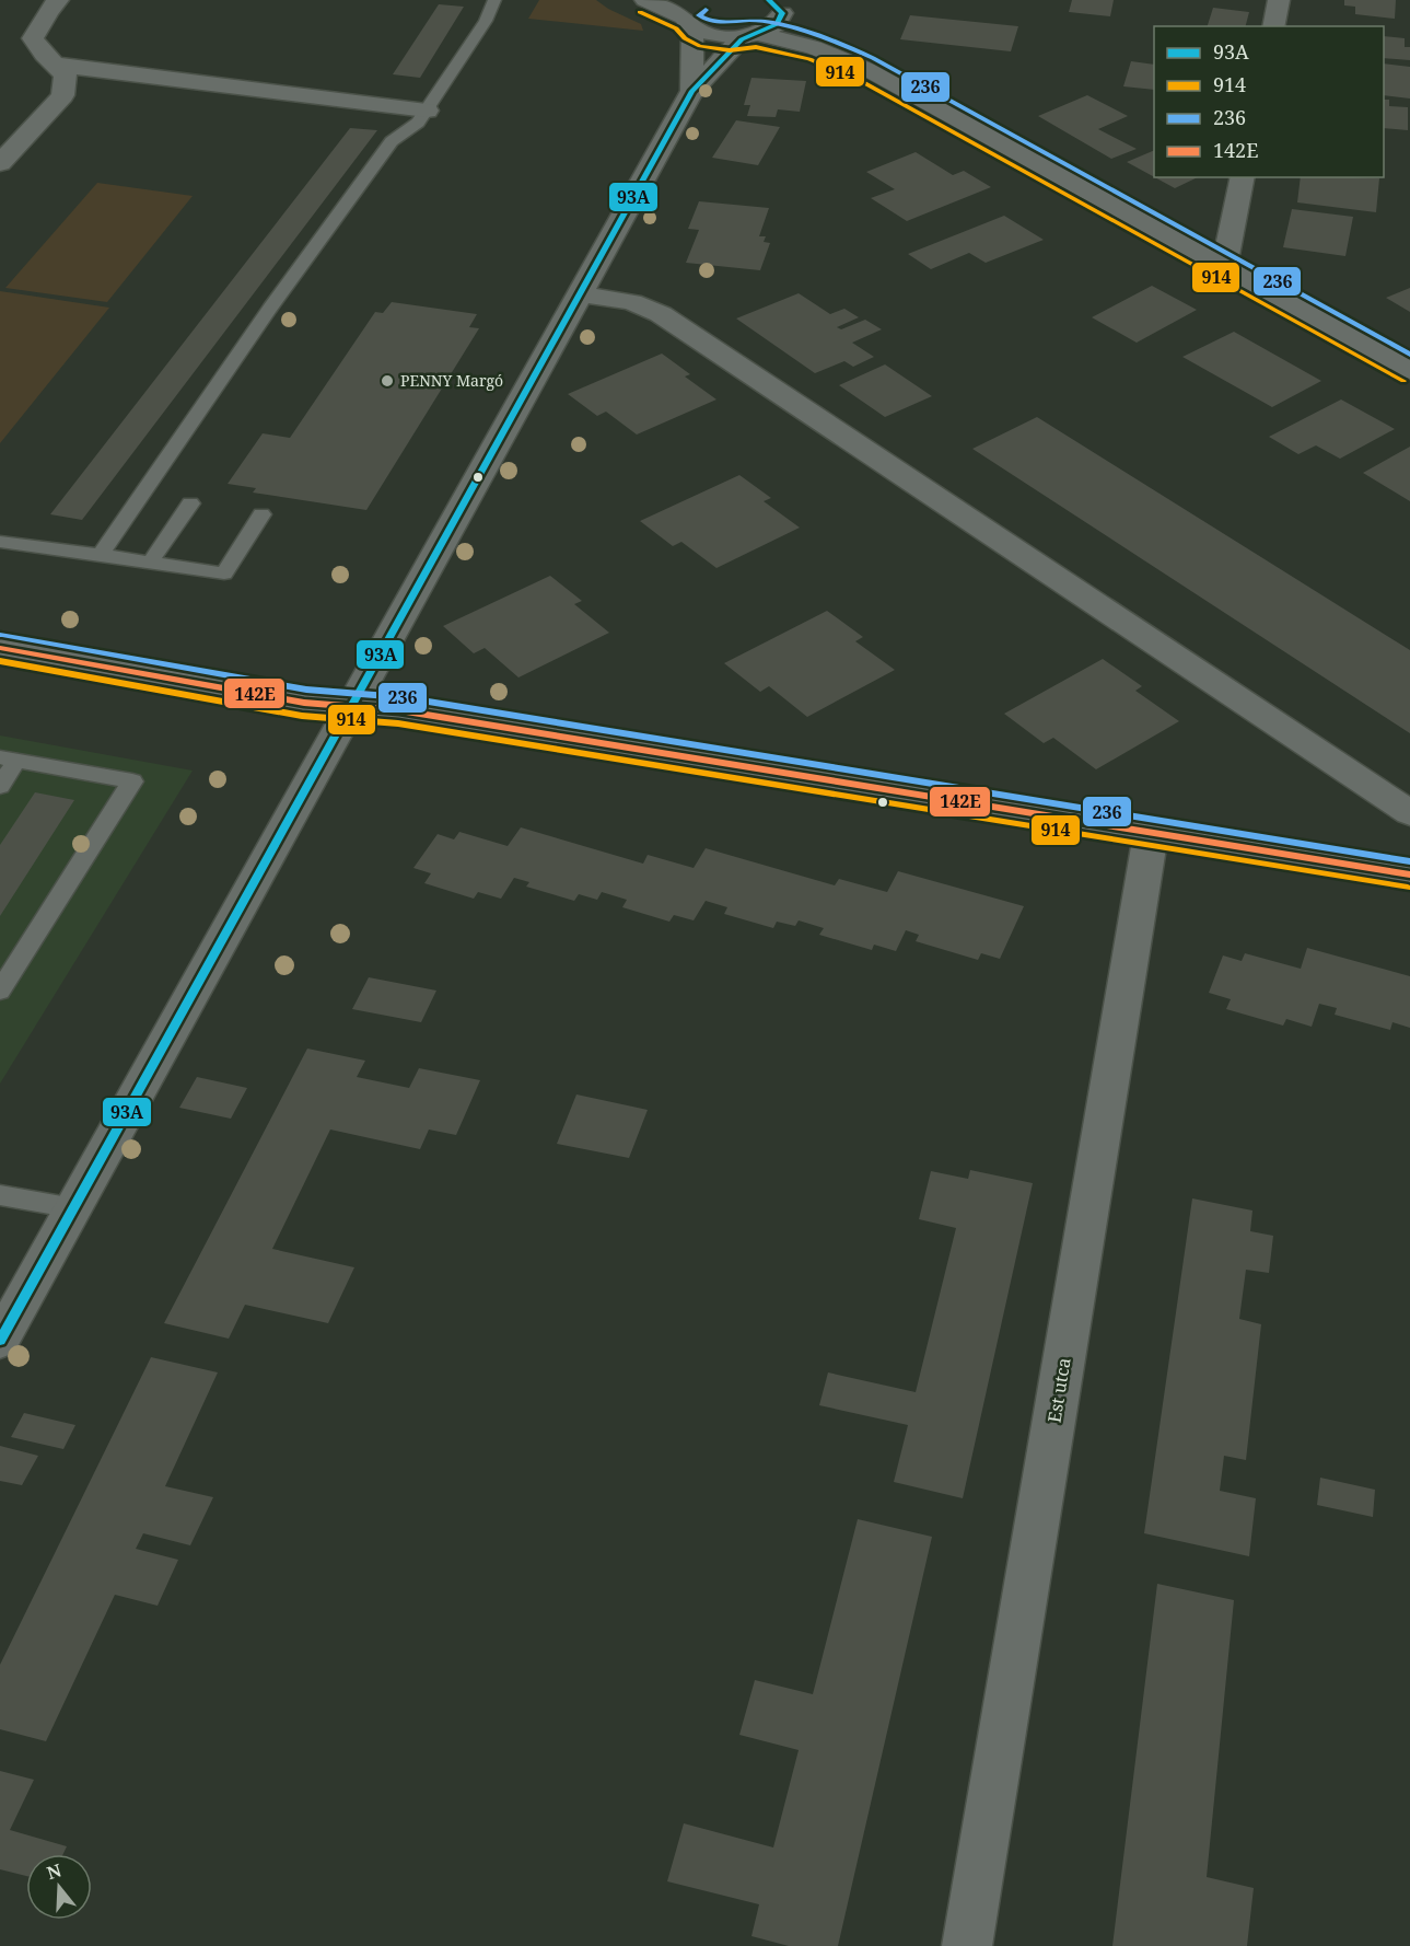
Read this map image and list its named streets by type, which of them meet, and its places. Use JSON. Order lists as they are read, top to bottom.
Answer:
{
  "streets": {
    "street": ["Est utca"]
  },
  "places": ["PENNY Margó"],
  "lines": [
    "transit line 93A",
    "transit line 236",
    "transit line 914",
    "transit line 142E"
  ],
  "legend": [
    "93A",
    "914",
    "236",
    "142E"
  ],
  "north": "top"
}
